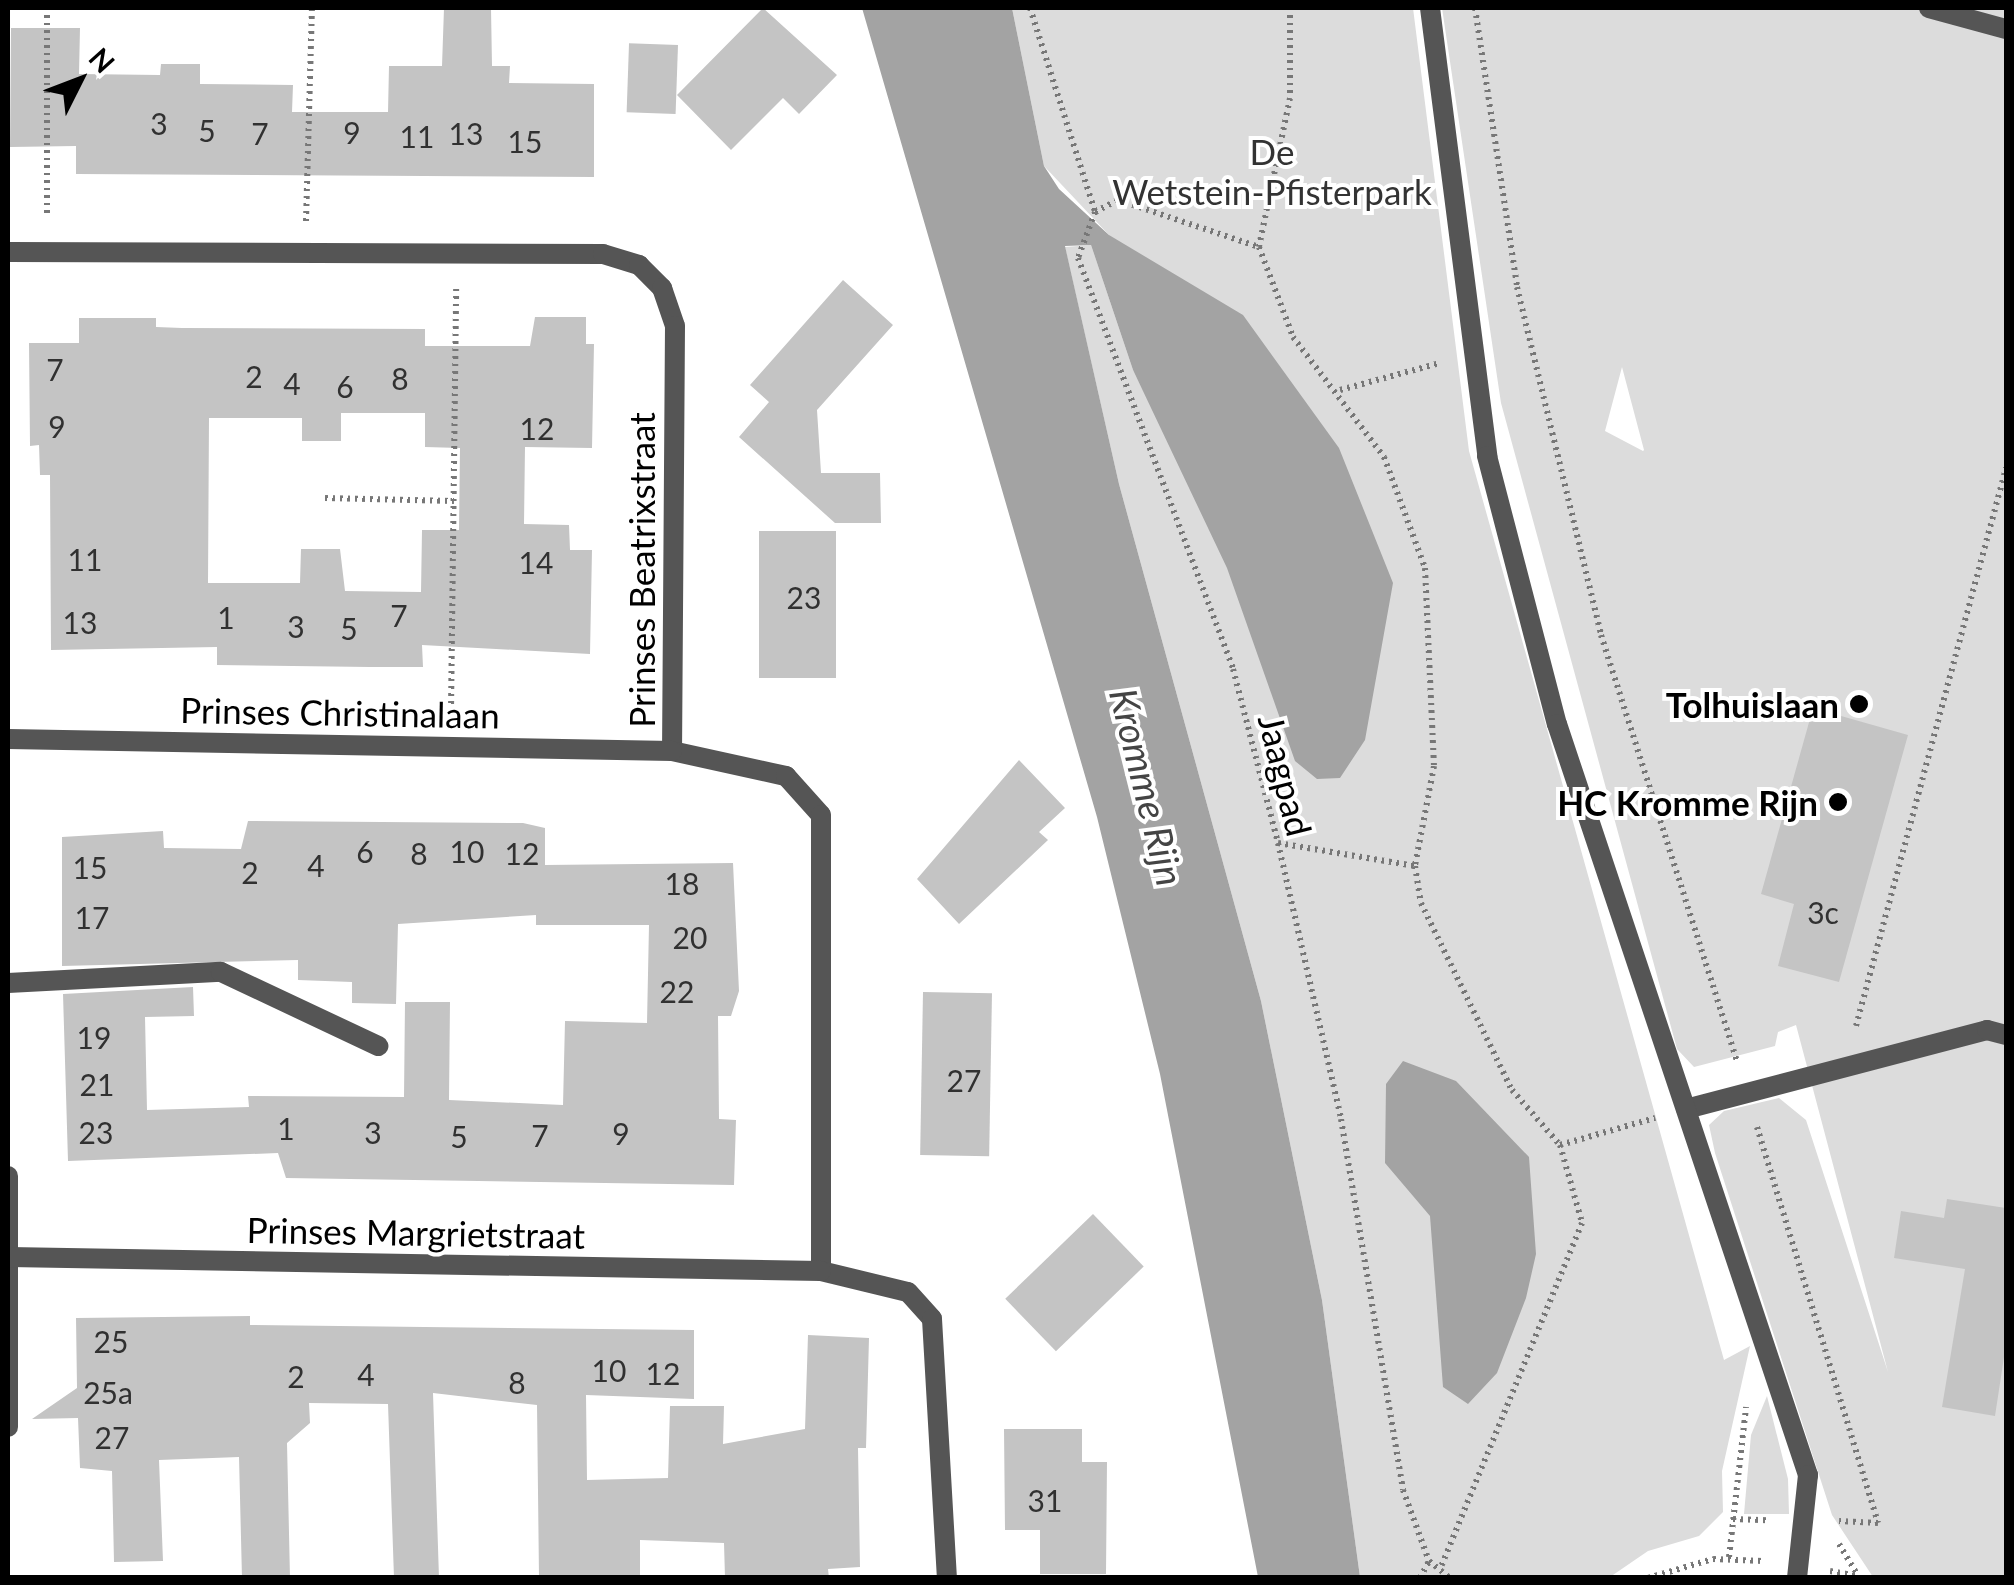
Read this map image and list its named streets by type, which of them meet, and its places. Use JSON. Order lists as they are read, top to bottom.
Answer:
{
  "streets": {
    "street": ["Prinses Beatrixstraat", "Prinses Christinalaan", "Prinses Margrietstraat"],
    "path": ["Jaagpad"]
  },
  "crossings": [
    ["Prinses Beatrixstraat", "Prinses Christinalaan"],
    ["Prinses Beatrixstraat", "Prinses Margrietstraat"]
  ],
  "water": ["Kromme Rijn"],
  "parks": ["De Wetstein-Pfisterpark"],
  "places": ["Tolhuislaan", "HC Kromme Rijn"],
  "house_numbers": [
    "3",
    "5",
    "9",
    "7",
    "13",
    "11",
    "15",
    "7",
    "2",
    "8",
    "4",
    "6",
    "9",
    "12",
    "11",
    "14",
    "23",
    "7",
    "1",
    "13",
    "3",
    "5",
    "6",
    "10",
    "8",
    "12",
    "4",
    "15",
    "2",
    "18",
    "3c",
    "17",
    "20",
    "22",
    "19",
    "27",
    "21",
    "1",
    "23",
    "3",
    "9",
    "7",
    "5",
    "25",
    "10",
    "12",
    "4",
    "2",
    "8",
    "25a",
    "27",
    "31"
  ],
  "north": "top right"
}
